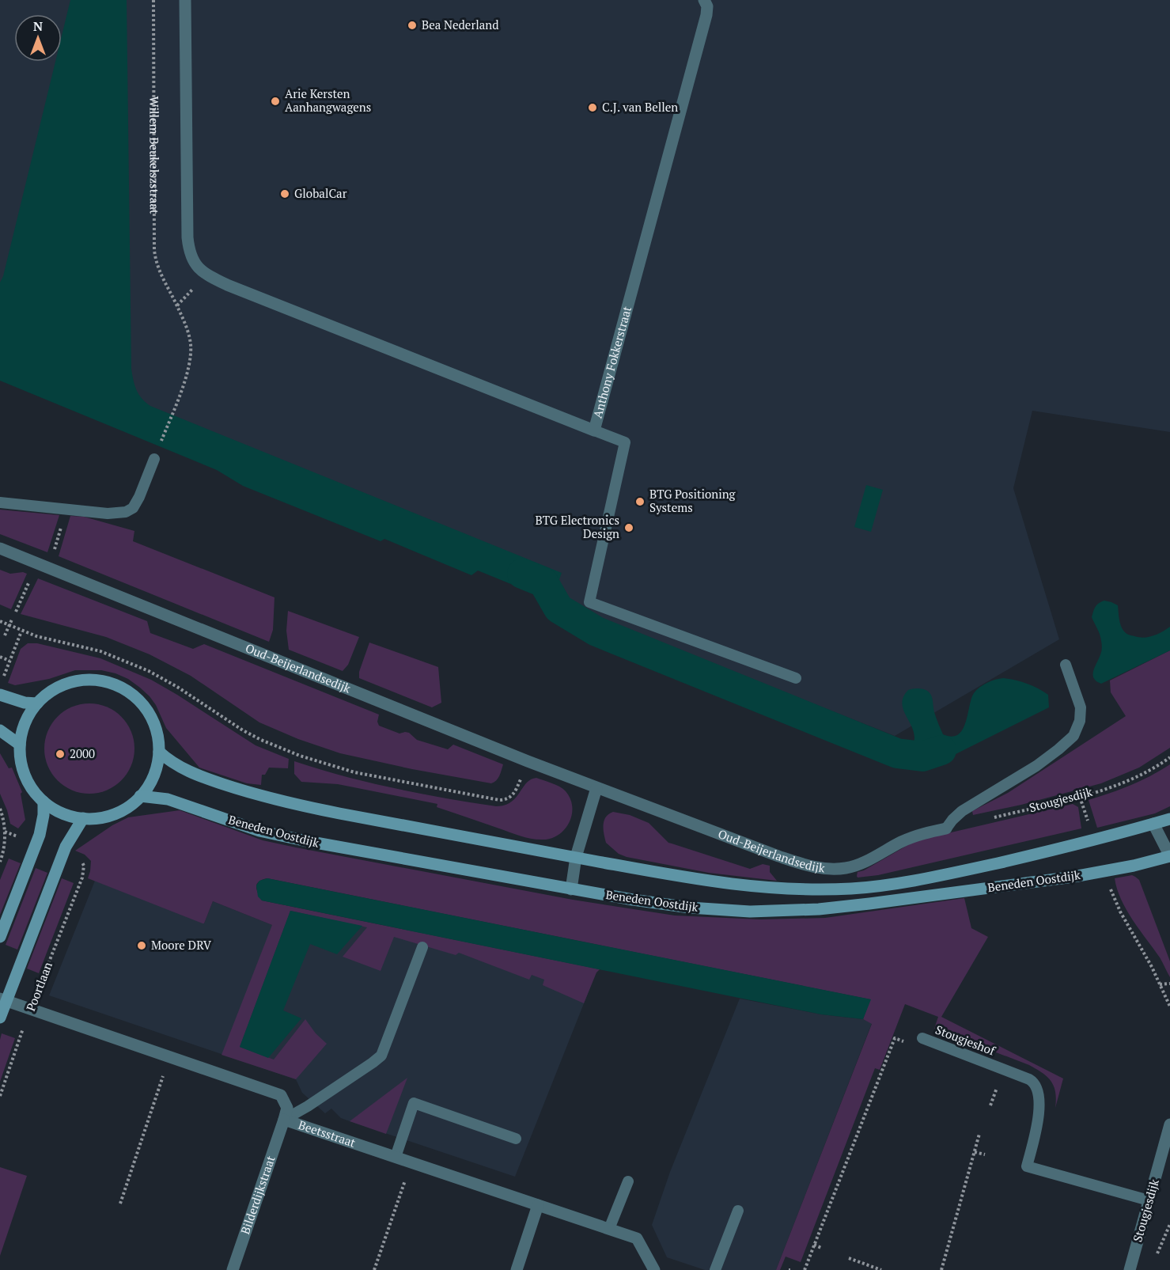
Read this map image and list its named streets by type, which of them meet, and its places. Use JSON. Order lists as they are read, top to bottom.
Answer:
{
  "streets": {
    "main road": ["Beneden Oostdijk"],
    "street": [
      "Anthony Fokkerstraat",
      "Oud-Beijerlandsedijk",
      "Stougjesdijk",
      "Beetsstraat",
      "Bilderdijkstraat"
    ],
    "lane": ["Stougjeshof"],
    "path": ["Willem Beukelszstraat", "Poortlaan"]
  },
  "crossings": [
    ["Stougjesdijk", "Stougjeshof"],
    ["Poortlaan", "Beetsstraat"],
    ["Beetsstraat", "Bilderdijkstraat"]
  ],
  "places": [
    "Bea Nederland",
    "Arie Kersten Aanhangwagens",
    "C.J. van Bellen",
    "GlobalCar",
    "BTG Positioning Systems",
    "BTG Electronics Design",
    "2000",
    "Moore DRV"
  ],
  "north": "top"
}
